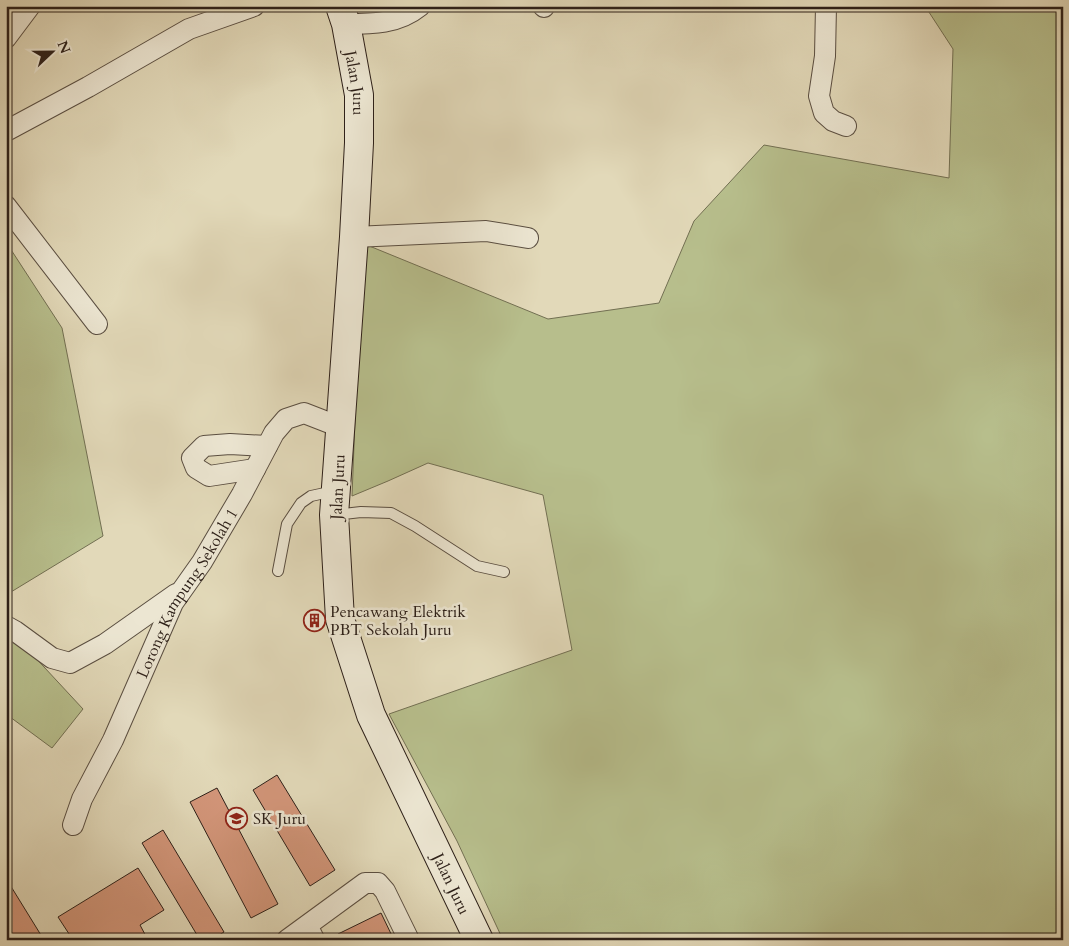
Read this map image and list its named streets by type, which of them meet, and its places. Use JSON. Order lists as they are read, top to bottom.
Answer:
{
  "streets": {
    "street": ["Jalan Juru", "Lorong Kampung Sekolah 1"]
  },
  "crossings": [
    ["Jalan Juru", "Lorong Kampung Sekolah 1"]
  ],
  "places": {
    "building": ["Pencawang Elektrik PBT Sekolah Juru"],
    "school or university": ["SK Juru"]
  },
  "north": "right"
}
